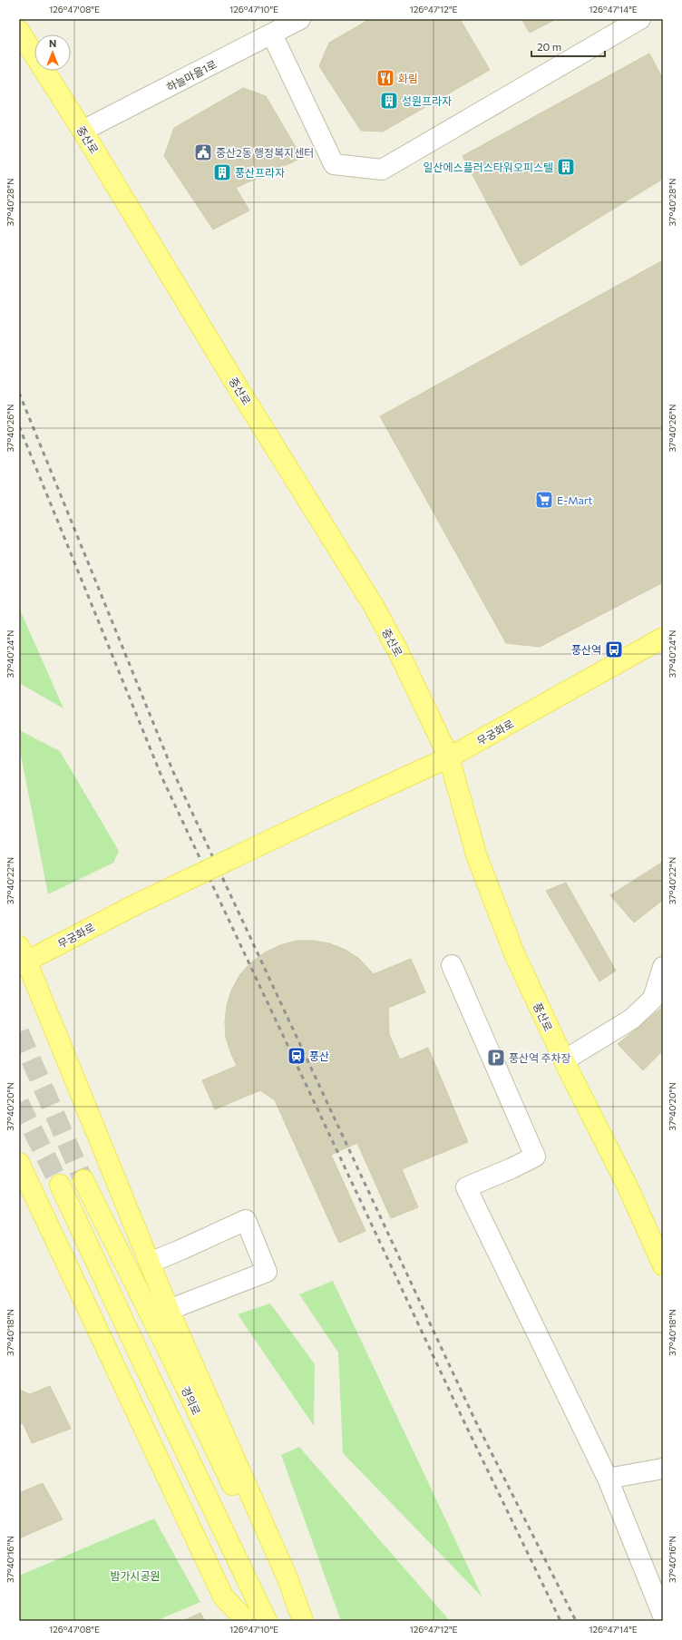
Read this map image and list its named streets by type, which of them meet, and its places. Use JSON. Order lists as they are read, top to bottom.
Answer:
{
  "streets": {
    "main road": [
      "중산로",
      "무궁화로",
      "풍산로",
      "경의로"
    ],
    "street": ["하늘마을1로"]
  },
  "crossings": [
    ["하늘마을1로", "중산로"],
    ["중산로", "무궁화로"],
    ["중산로", "풍산로"],
    ["무궁화로", "풍산로"]
  ],
  "parks": ["밤가시공원"],
  "places": {
    "restaurant": ["화림"],
    "building": ["성원프라자", "일산에스플러스타워오피스텔", "풍산프라자"],
    "public building": ["중산2동 행정복지센터"],
    "supermarket": ["E-Mart"],
    "bus stop": ["풍산역"],
    "station": ["풍산"],
    "parking": ["풍산역 주차장"]
  },
  "scale_bar": "20 m",
  "north": "top",
  "coordinates": [
    "126°47'08\"E",
    "126°47'10\"E",
    "126°47'12\"E",
    "126°47'14\"E",
    "37°40'28\"N",
    "37°40'26\"N",
    "37°40'24\"N",
    "37°40'22\"N",
    "37°40'20\"N",
    "37°40'18\"N",
    "37°40'16\"N"
  ]
}
